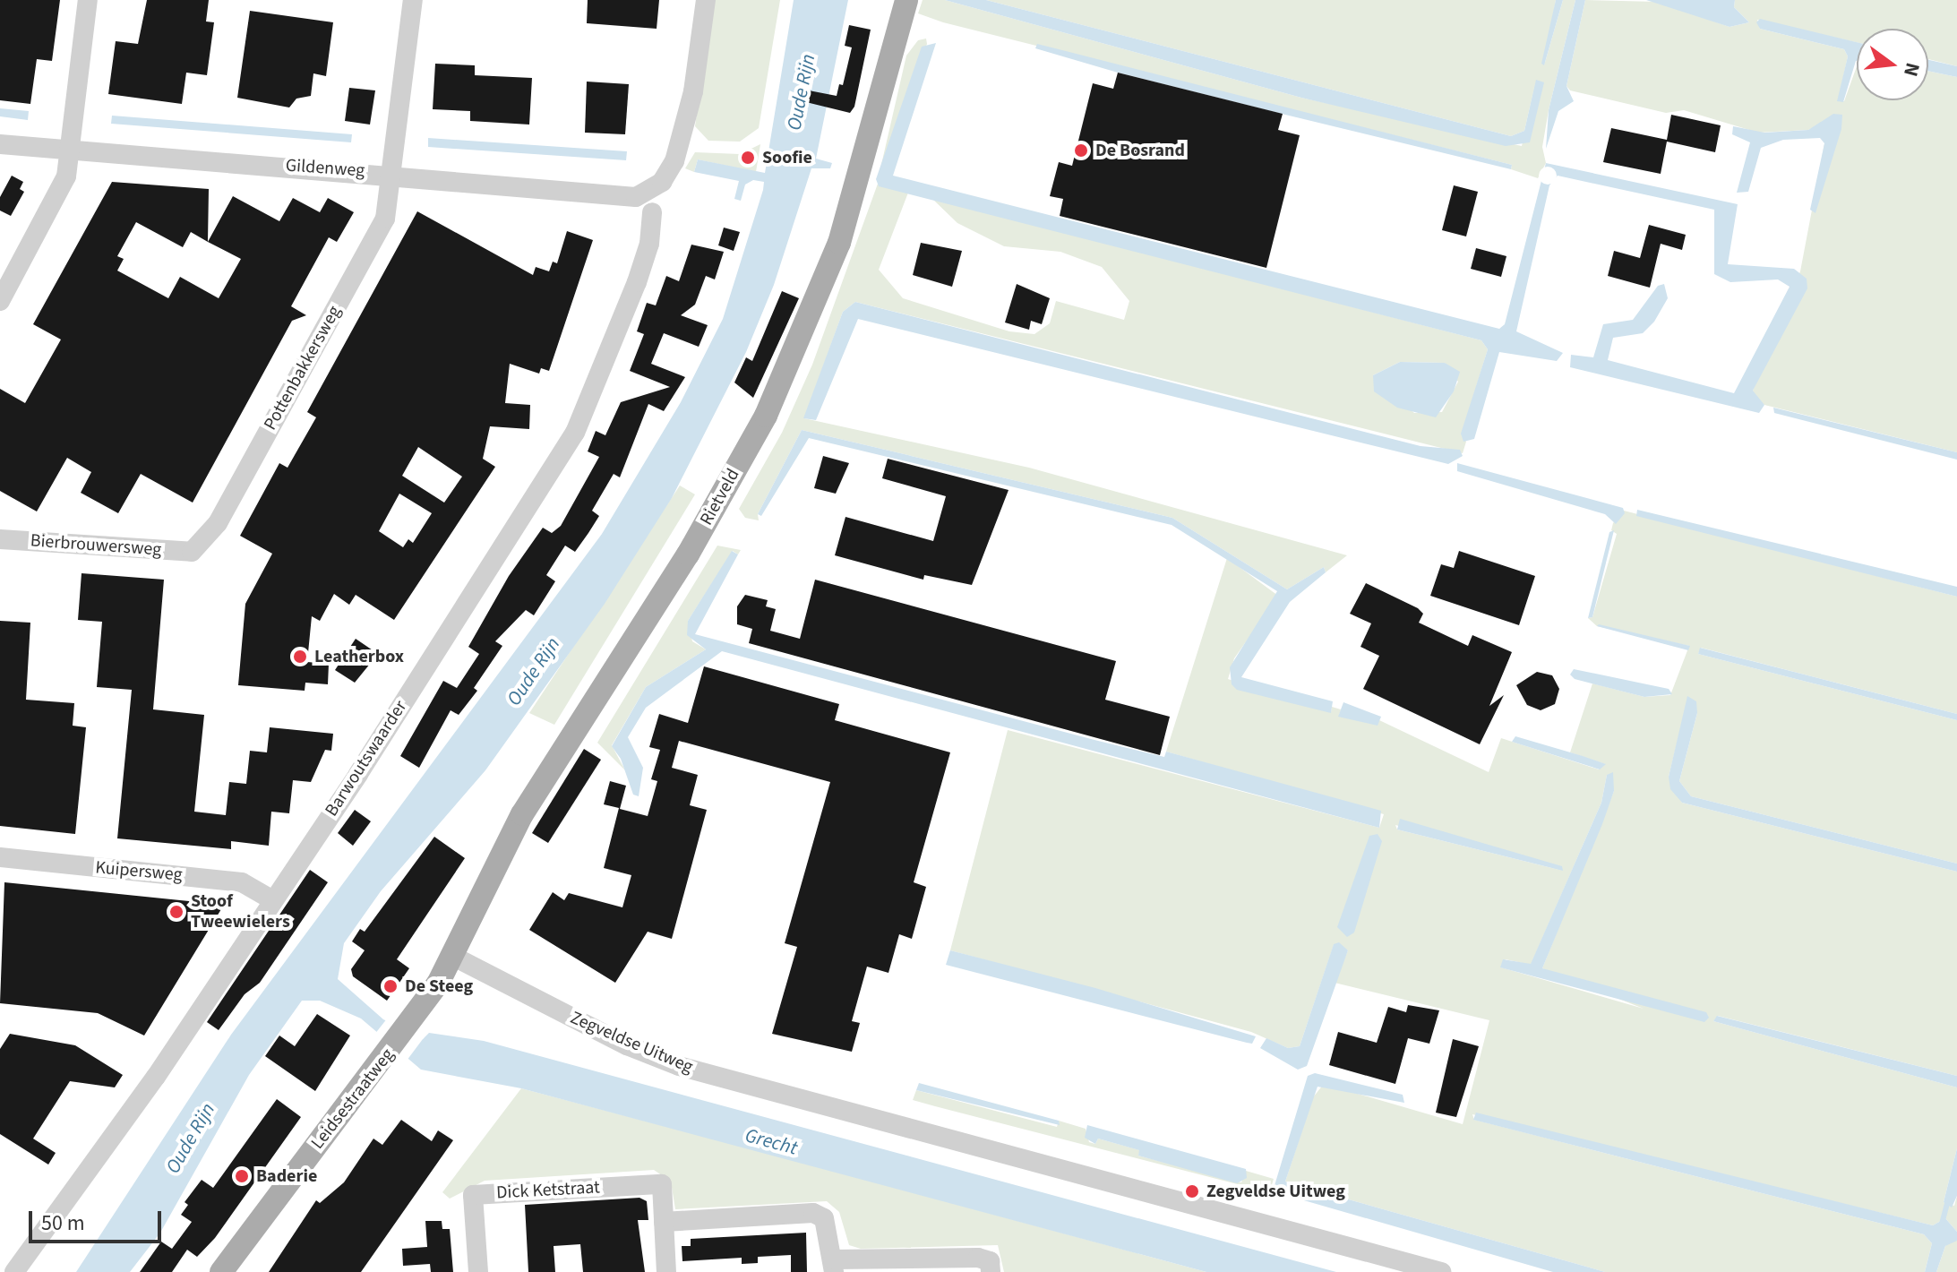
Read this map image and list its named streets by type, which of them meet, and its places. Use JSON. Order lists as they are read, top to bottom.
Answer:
{
  "streets": {
    "main road": ["Rietveld", "Leidsestraatweg"],
    "street": [
      "Gildenweg",
      "Pottenbakkersweg",
      "Bierbrouwersweg",
      "Barwoutswaarder",
      "Kuipersweg",
      "Zegveldse Uitweg",
      "Dick Ketstraat"
    ]
  },
  "crossings": [
    ["Gildenweg", "Pottenbakkersweg"],
    ["Gildenweg", "Barwoutswaarder"],
    ["Pottenbakkersweg", "Bierbrouwersweg"],
    ["Rietveld", "Zegveldse Uitweg"],
    ["Rietveld", "Leidsestraatweg"],
    ["Barwoutswaarder", "Kuipersweg"],
    ["Zegveldse Uitweg", "Leidsestraatweg"]
  ],
  "water": ["Oude Rijn", "Grecht"],
  "places": [
    "De Bosrand",
    "Soofie",
    "Leatherbox",
    "Stoof Tweewielers",
    "De Steeg",
    "Baderie",
    "Zegveldse Uitweg"
  ],
  "scale_bar": "50 m",
  "north": "right"
}
